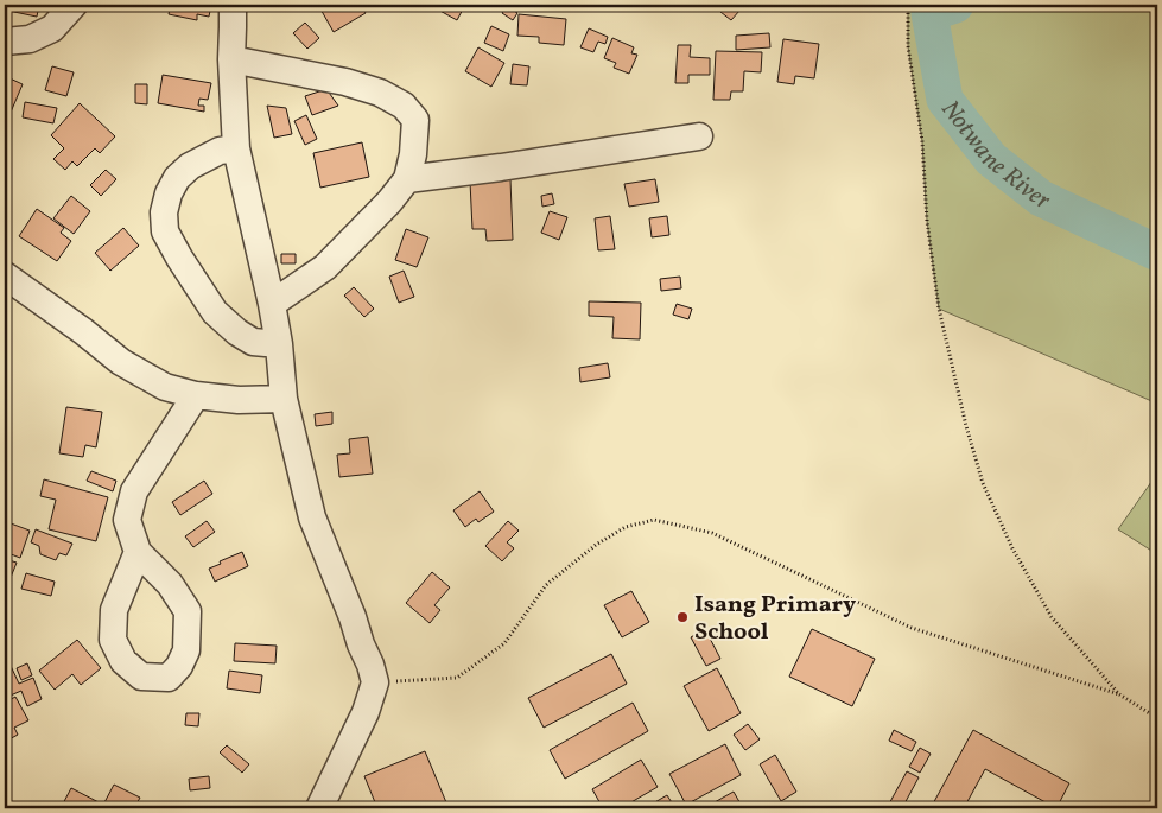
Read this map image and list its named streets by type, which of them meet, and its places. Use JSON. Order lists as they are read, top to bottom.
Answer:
{
  "water": ["Notwane River"],
  "places": ["Isang Primary School"]
}
